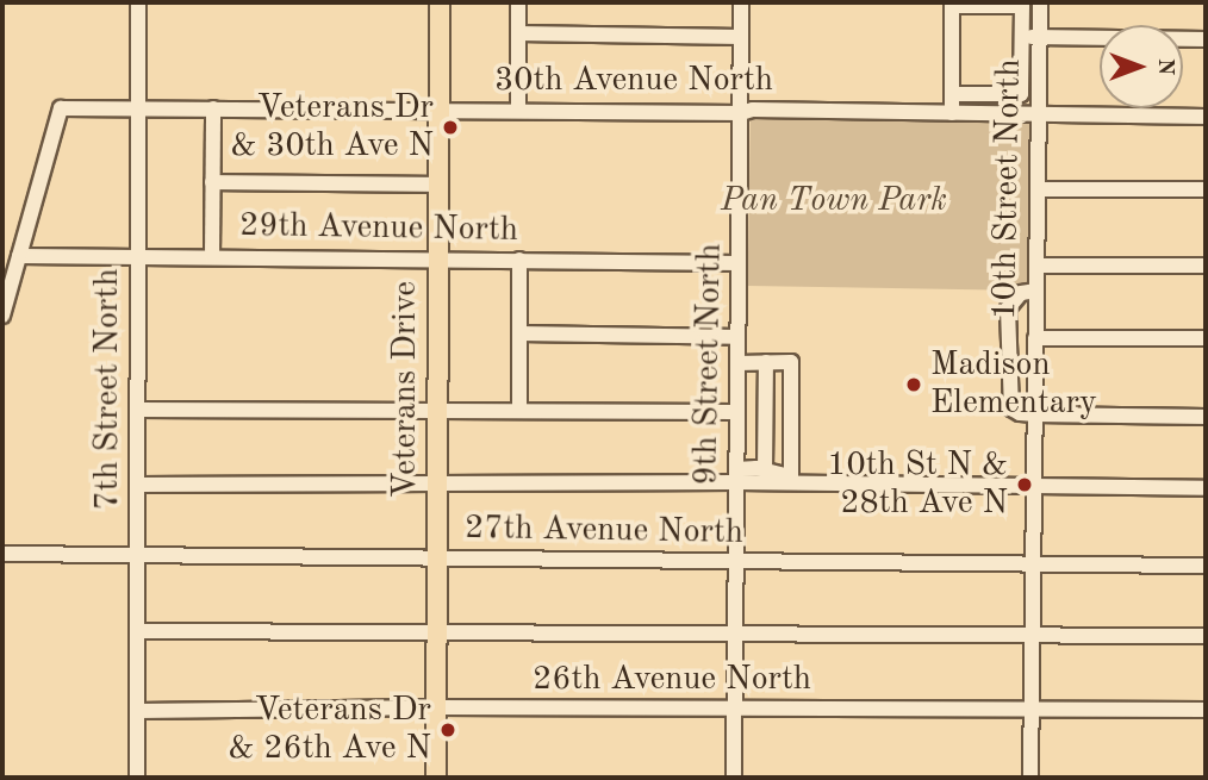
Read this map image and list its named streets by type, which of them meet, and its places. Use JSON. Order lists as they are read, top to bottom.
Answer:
{
  "streets": {
    "main road": ["Veterans Drive"],
    "street": [
      "30th Avenue North",
      "10th Street North",
      "29th Avenue North",
      "9th Street North",
      "7th Street North",
      "27th Avenue North",
      "26th Avenue North"
    ]
  },
  "crossings": [
    ["30th Avenue North", "10th Street North"],
    ["30th Avenue North", "29th Avenue North"],
    ["30th Avenue North", "9th Street North"],
    ["30th Avenue North", "7th Street North"],
    ["30th Avenue North", "Veterans Drive"],
    ["10th Street North", "27th Avenue North"],
    ["10th Street North", "26th Avenue North"],
    ["29th Avenue North", "9th Street North"],
    ["29th Avenue North", "7th Street North"],
    ["29th Avenue North", "Veterans Drive"],
    ["9th Street North", "27th Avenue North"],
    ["9th Street North", "26th Avenue North"],
    ["7th Street North", "27th Avenue North"],
    ["7th Street North", "26th Avenue North"],
    ["Veterans Drive", "27th Avenue North"],
    ["Veterans Drive", "26th Avenue North"]
  ],
  "parks": ["Pan Town Park"],
  "places": [
    "Veterans Dr & 30th Ave N",
    "Madison Elementary",
    "10th St N & 28th Ave N",
    "Veterans Dr & 26th Ave N"
  ],
  "north": "right"
}
